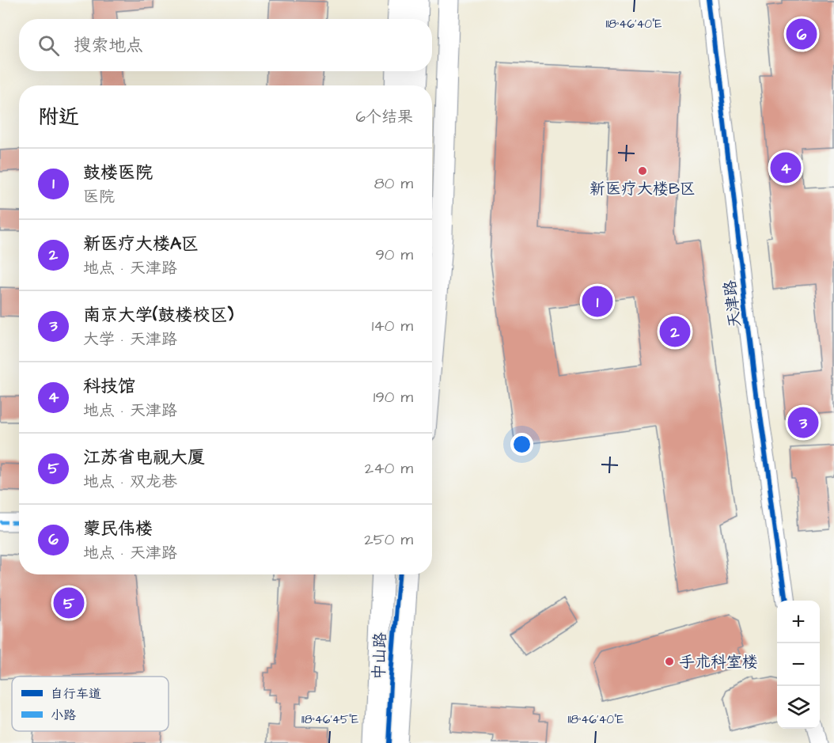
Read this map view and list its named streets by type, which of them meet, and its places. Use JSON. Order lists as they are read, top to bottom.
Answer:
{
  "streets": {
    "main road": ["中山路"],
    "street": ["天津路"]
  },
  "places": ["新医疗大楼B区", "手术科室楼"],
  "legend": ["自行车道", "小路"],
  "page": {
    "pins": [
      "6",
      "4",
      "1",
      "2",
      "3",
      "5"
    ],
    "search": "搜索地点",
    "heading": ["附近", "6个结果"],
    "list": [
      {
        "mark": "1",
        "name": "鼓楼医院",
        "note": "医院",
        "value": "80 m"
      },
      {
        "mark": "2",
        "name": "新医疗大楼A区",
        "note": "地点 · 天津路",
        "value": "90 m"
      },
      {
        "mark": "3",
        "name": "南京大学(鼓楼校区)",
        "note": "大学 · 天津路",
        "value": "140 m"
      },
      {
        "mark": "4",
        "name": "科技馆",
        "note": "地点 · 天津路",
        "value": "190 m"
      },
      {
        "mark": "5",
        "name": "江苏省电视大厦",
        "note": "地点 · 双龙巷",
        "value": "240 m"
      },
      {
        "mark": "6",
        "name": "蒙民伟楼",
        "note": "地点 · 天津路",
        "value": "250 m"
      }
    ],
    "map_buttons": ["+", "−"]
  },
  "coordinates": ["118°46'40\"E", "118°46'45\"E"]
}
